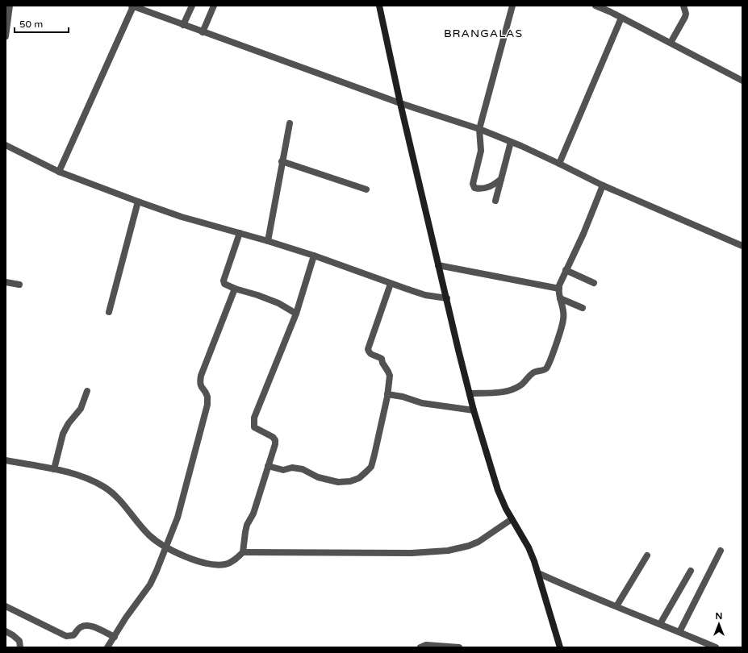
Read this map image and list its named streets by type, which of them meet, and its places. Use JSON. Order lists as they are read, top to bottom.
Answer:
{
  "districts": ["BRANGALAS"],
  "scale_bar": "50 m",
  "north": "top"
}
